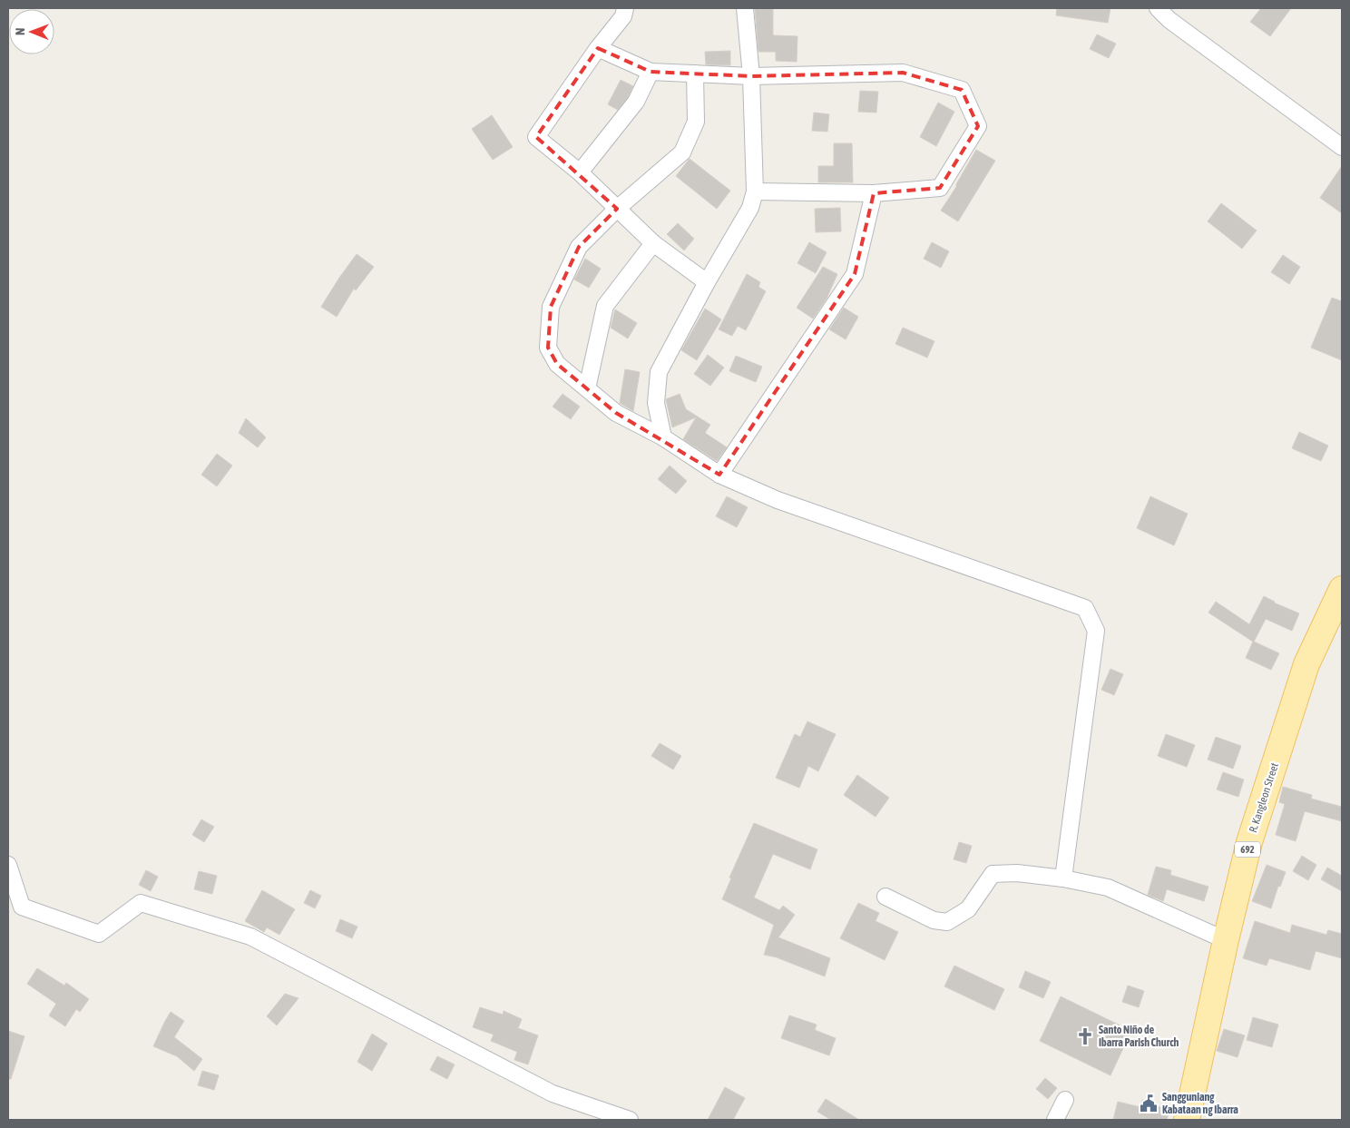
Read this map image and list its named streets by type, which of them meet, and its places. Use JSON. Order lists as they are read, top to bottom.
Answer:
{
  "streets": {
    "main road": ["R. Kangleon Street", "692"]
  },
  "places": {
    "church": ["Santo Niño de Ibarra Parish Church"],
    "public building": ["Sangguniang Kabataan ng Ibarra"]
  },
  "north": "left"
}
